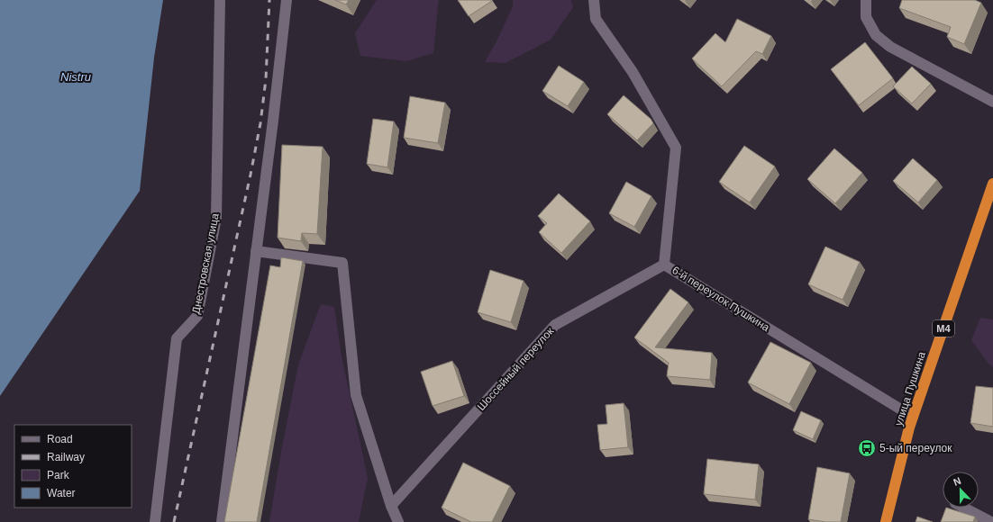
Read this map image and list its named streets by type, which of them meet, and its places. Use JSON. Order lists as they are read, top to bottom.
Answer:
{
  "streets": {
    "highway": ["M4", "улица Пушкина"],
    "street": ["Днестровская улица", "6-й переулок Пушкина", "Шоссейный переулок"]
  },
  "crossings": [
    ["6-й переулок Пушкина", "Шоссейный переулок"],
    ["6-й переулок Пушкина", "улица Пушкина"]
  ],
  "water": ["Nistru"],
  "places": {
    "bus stop": ["5-ый переулок"]
  },
  "legend": [
    "Road",
    "Railway",
    "Park",
    "Water"
  ],
  "north": "top"
}
